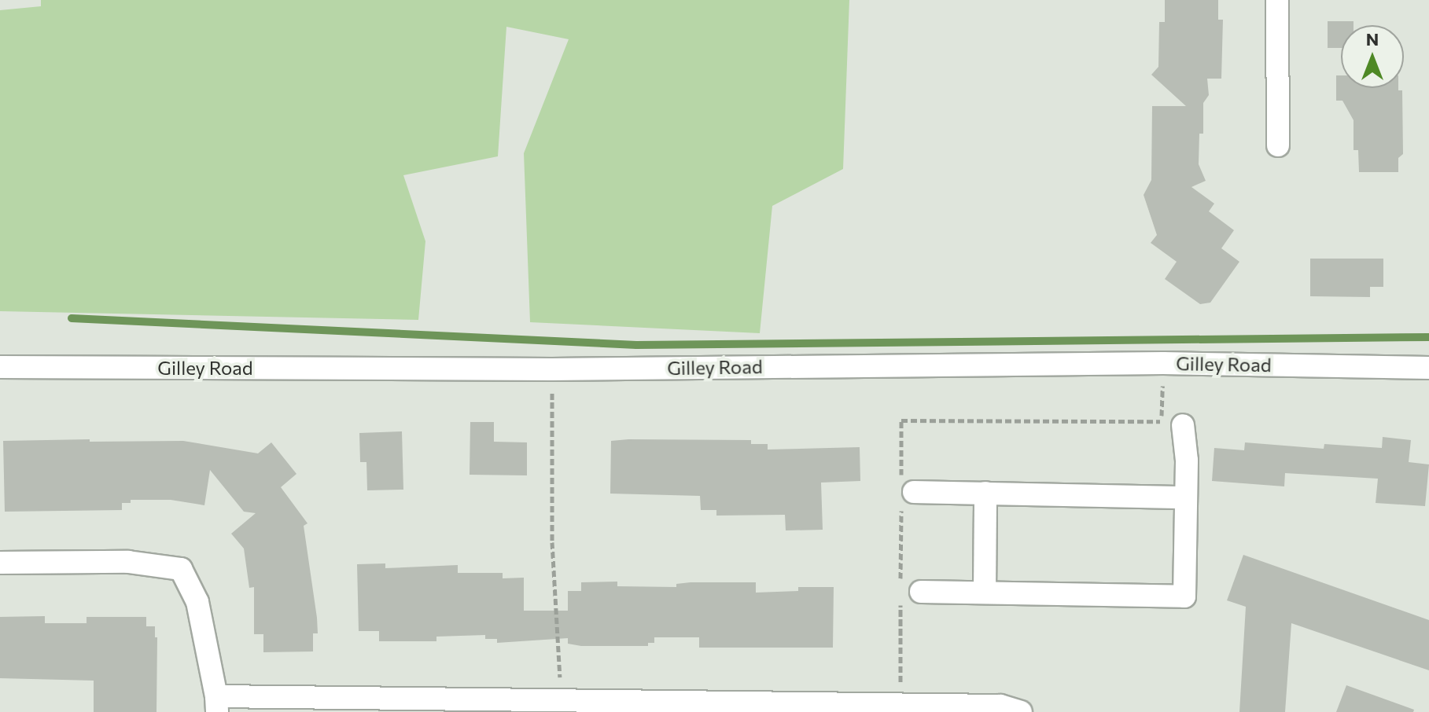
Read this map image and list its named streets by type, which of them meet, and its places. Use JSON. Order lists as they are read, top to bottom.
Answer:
{
  "streets": {
    "street": ["Gilley Road"]
  },
  "north": "top"
}
